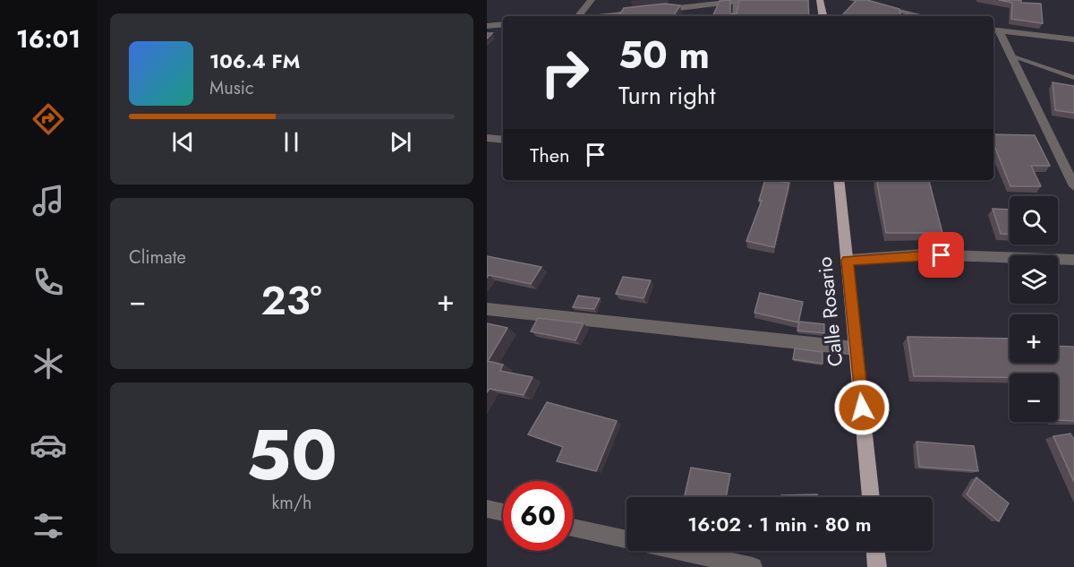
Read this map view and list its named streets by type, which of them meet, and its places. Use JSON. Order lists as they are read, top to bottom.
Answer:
{
  "streets": {
    "main road": ["Calle Rosario"]
  },
  "page": {
    "tabs": "16:01",
    "turn": ["50 m", "Turn right"],
    "song": ["106.4 FM", "Music"],
    "then": "Then",
    "map_buttons": ["+", "−"],
    "tile": [
      "Climate",
      ["50", "km/h"]
    ],
    "heat": ["−", "23°", "+"],
    "limit": "60",
    "trip": "16:02 · 1 min · 80 m"
  }
}
